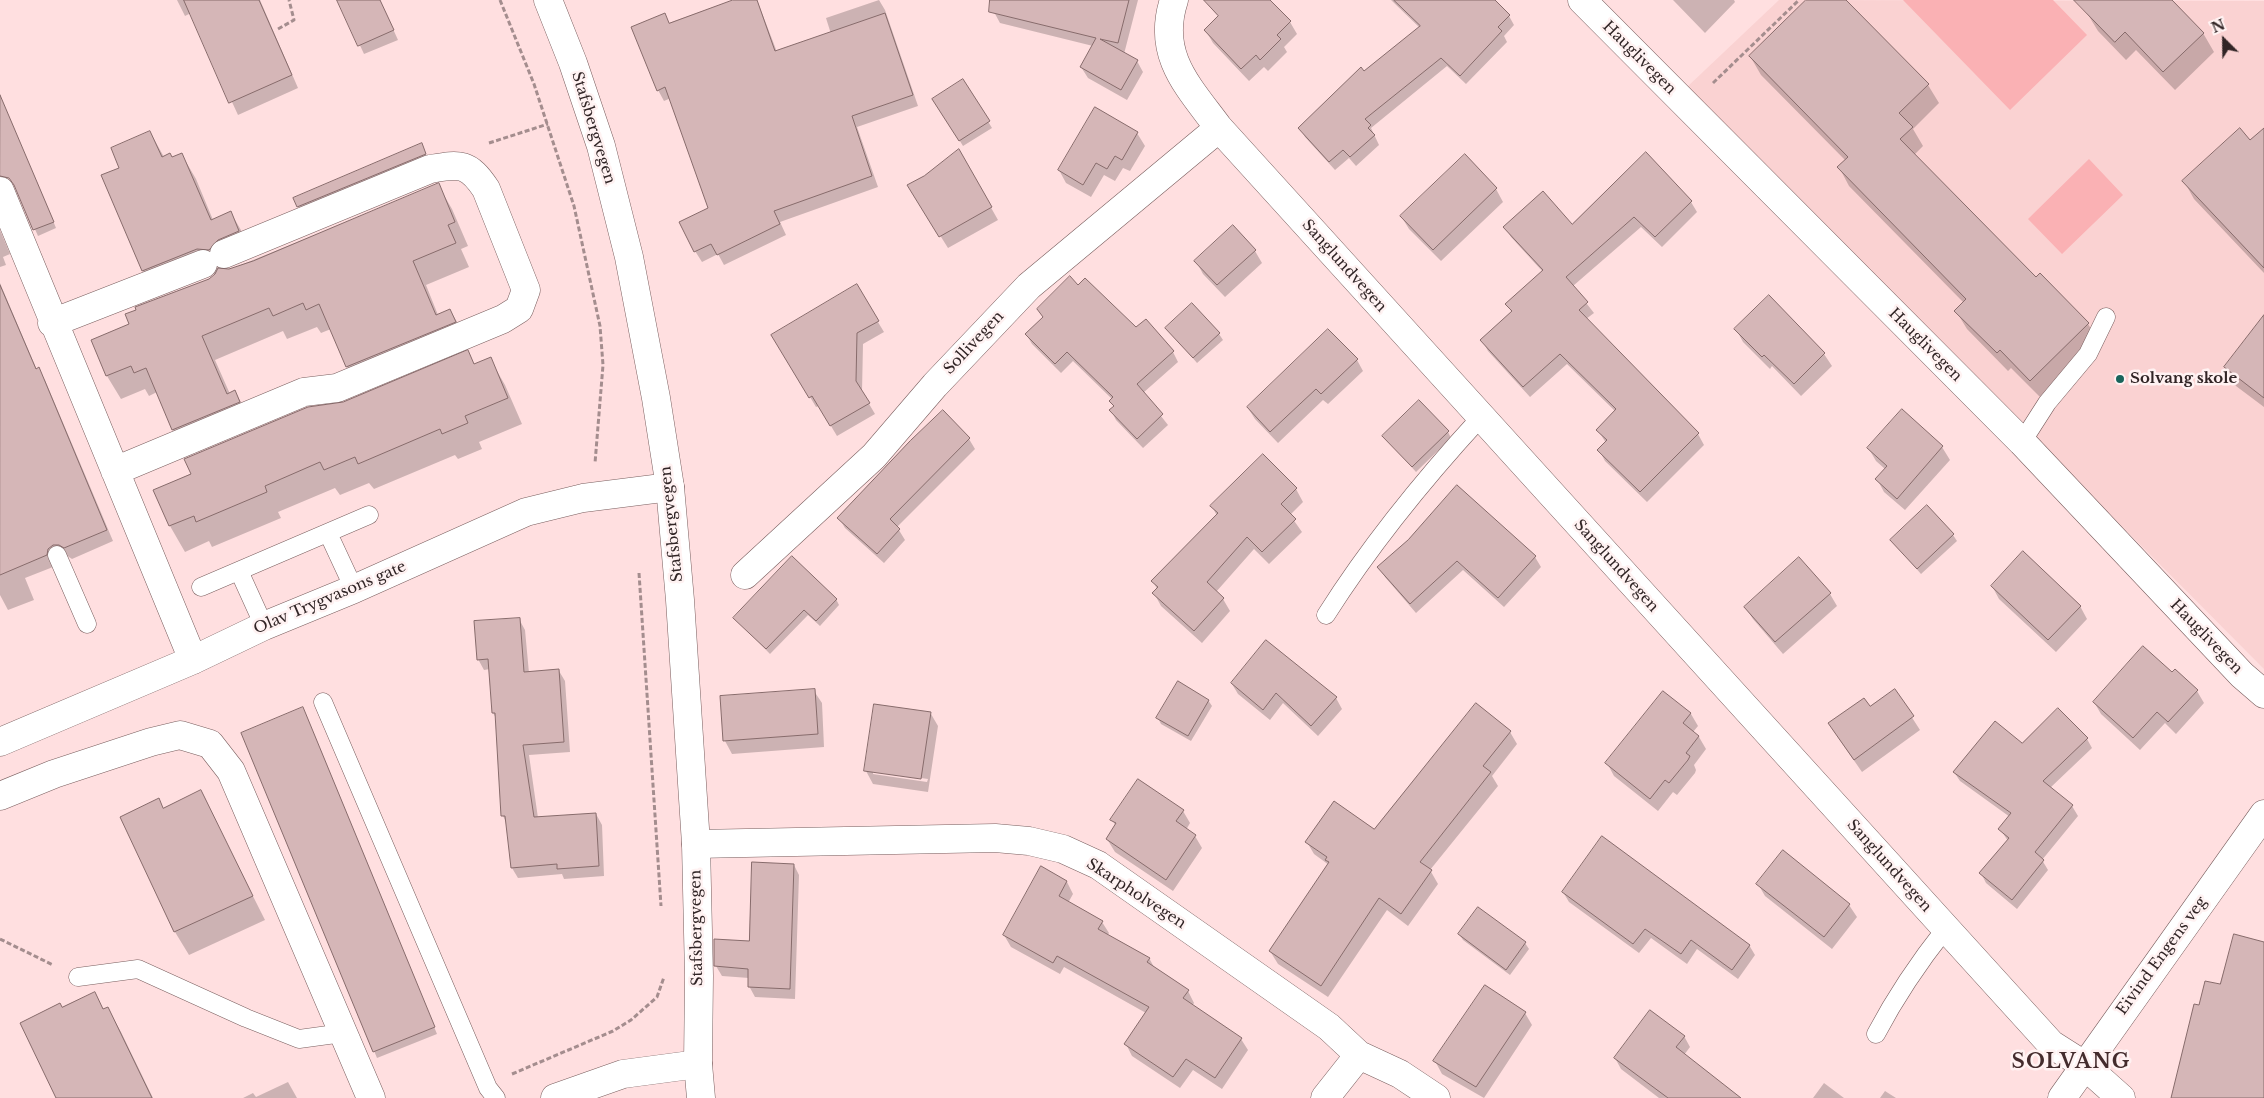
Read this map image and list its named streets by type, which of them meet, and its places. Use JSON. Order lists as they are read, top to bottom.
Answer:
{
  "streets": {
    "street": [
      "Hauglivegen",
      "Stafsbergvegen",
      "Sanglundvegen",
      "Sollivegen",
      "Olav Trygvasons gate",
      "Skarpholvegen",
      "Eivind Engens veg"
    ]
  },
  "crossings": [
    ["Stafsbergvegen", "Olav Trygvasons gate"],
    ["Stafsbergvegen", "Skarpholvegen"],
    ["Sanglundvegen", "Sollivegen"],
    ["Sanglundvegen", "Eivind Engens veg"]
  ],
  "districts": ["SOLVANG"],
  "places": ["Solvang skole"],
  "north": "top left"
}
